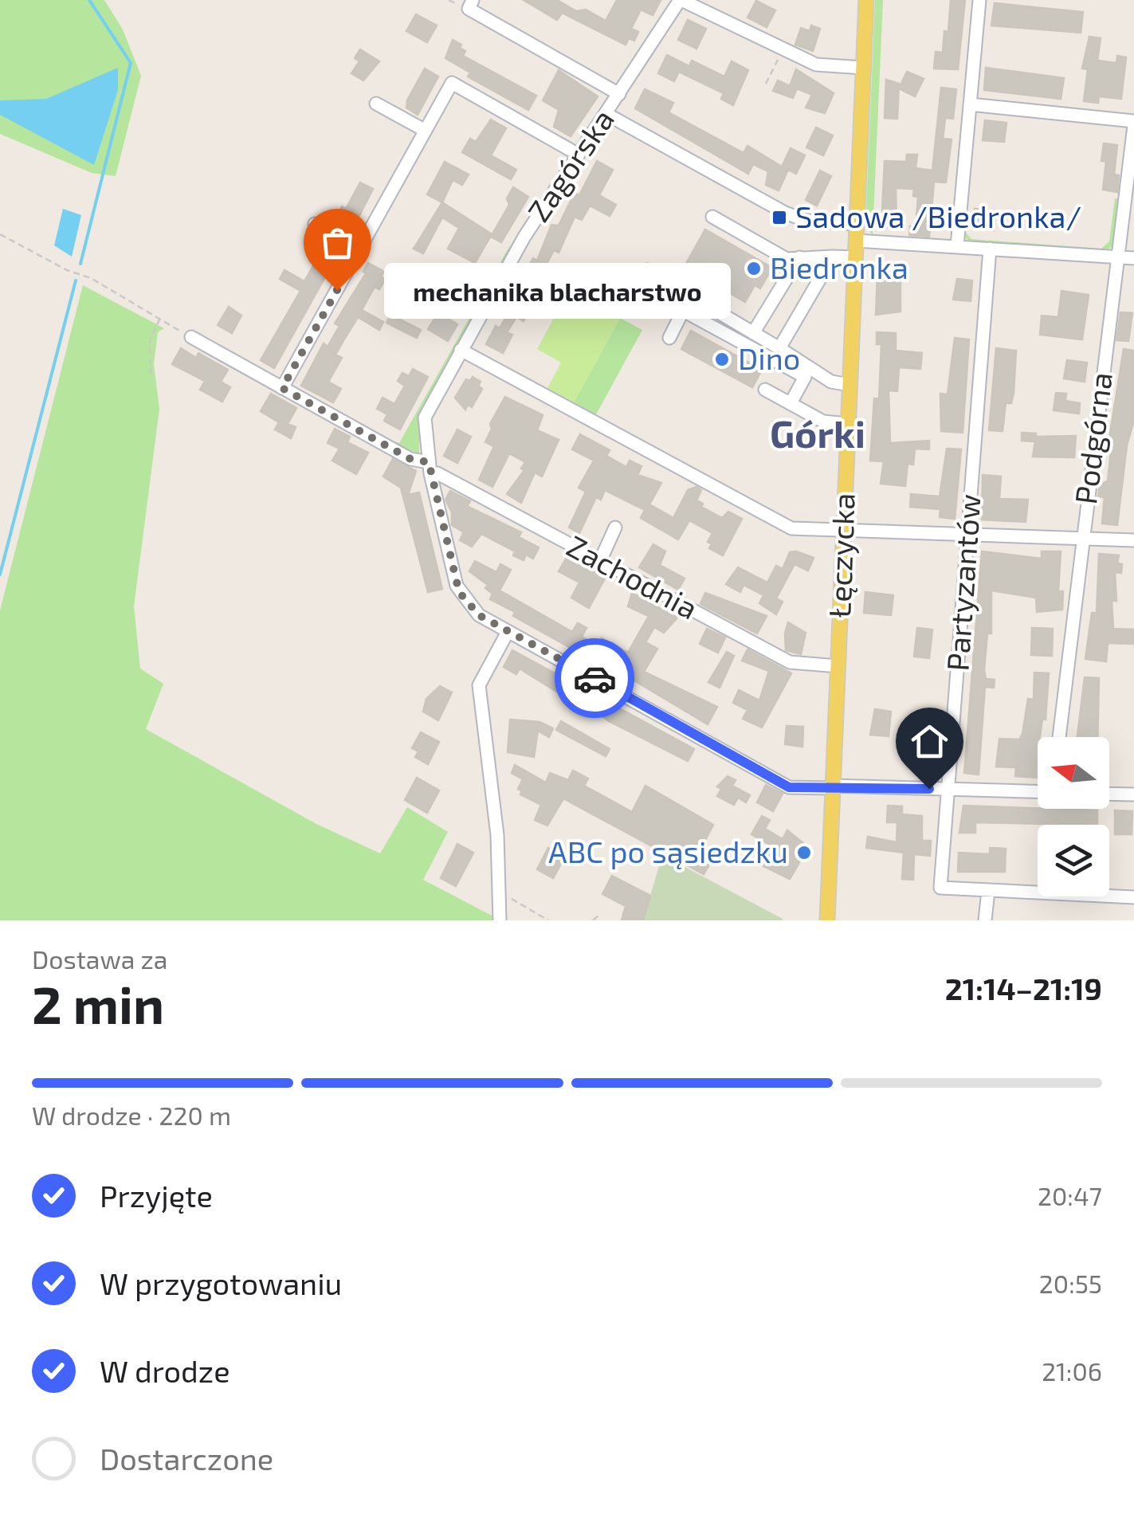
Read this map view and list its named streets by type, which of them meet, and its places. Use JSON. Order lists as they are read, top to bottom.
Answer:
{
  "streets": {
    "main road": ["Łęczycka"],
    "street": [
      "Zagórska",
      "Podgórna",
      "Zachodnia",
      "Partyzantów"
    ]
  },
  "crossings": [
    ["Zagórska", "Łęczycka"],
    ["Zagórska", "Zachodnia"],
    ["Zagórska", "Partyzantów"],
    ["Łęczycka", "Zachodnia"]
  ],
  "districts": ["Górki"],
  "places": {
    "transit": ["Sadowa /Biedronka/"],
    "other": [
      "Biedronka",
      "mechanika blacharstwo",
      "Dino",
      "ABC po sąsiedzku"
    ]
  },
  "north": "left",
  "page": {
    "bubble": "mechanika blacharstwo",
    "heading": ["2 min", "Dostawa za", "21:14–21:19"],
    "bar": "W drodze · 220 m",
    "list": [
      ["Przyjęte", "20:47"],
      ["W przygotowaniu", "20:55"],
      ["W drodze", "21:06"],
      "Dostarczone"
    ]
  }
}
